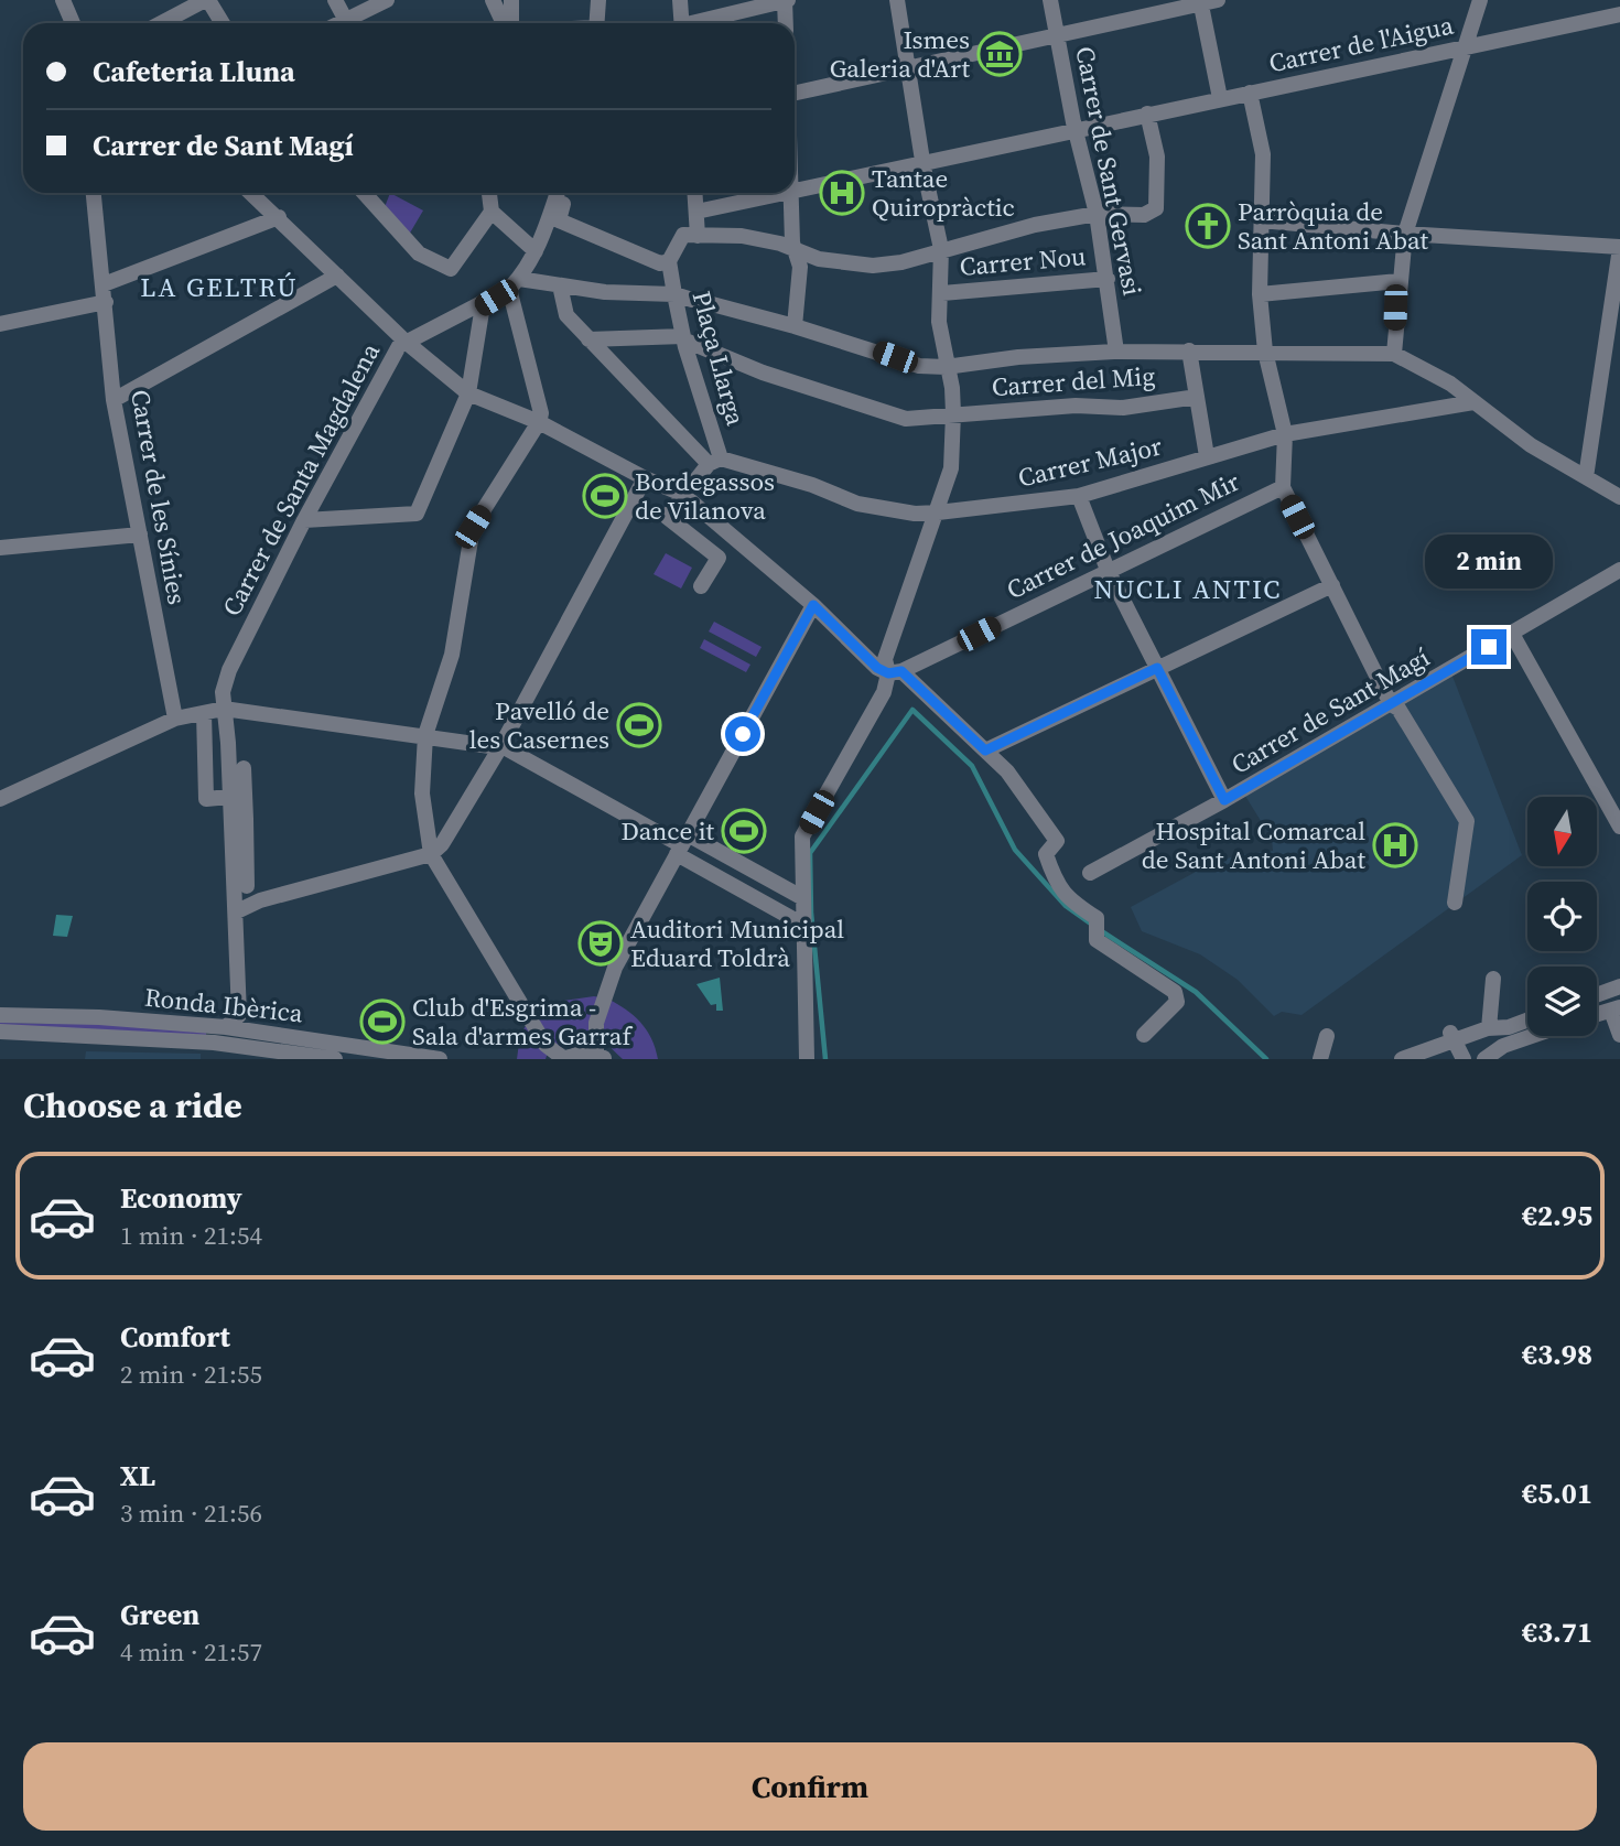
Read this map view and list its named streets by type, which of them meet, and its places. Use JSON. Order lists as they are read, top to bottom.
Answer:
{
  "streets": {
    "street": [
      "Carrer de l'Aigua",
      "Carrer de Sant Gervasi",
      "Carrer Nou",
      "Plaça Llarga",
      "Carrer del Mig",
      "Carrer Major",
      "Carrer de Santa Magdalena",
      "Carrer de les Sínies",
      "Carrer de Joaquim Mir",
      "Carrer de Sant Magí",
      "Ronda Ibèrica"
    ]
  },
  "crossings": [
    ["Carrer de l'Aigua", "Carrer de Sant Gervasi"],
    ["Carrer de Sant Gervasi", "Carrer Nou"],
    ["Plaça Llarga", "Carrer del Mig"],
    ["Plaça Llarga", "Carrer Major"]
  ],
  "districts": ["LA GELTRÚ", "NUCLI ANTIC"],
  "places": {
    "museum": ["Ismes Galeria d'Art"],
    "hospital": ["Tantae Quiropràctic", "Hospital Comarcal de Sant Antoni Abat"],
    "church": ["Parròquia de Sant Antoni Abat"],
    "sports": [
      "Bordegassos de Vilanova",
      "Pavelló de les Casernes",
      "Dance it",
      "Club d'Esgrima - Sala d'armes Garraf"
    ],
    "theatre": ["Auditori Municipal Eduard Toldrà"]
  },
  "north": "bottom",
  "page": {
    "banner": ["Cafeteria Lluna", "Carrer de Sant Magí"],
    "bubble": "2 min",
    "heading": "Choose a ride",
    "list": [
      {
        "name": "Economy",
        "note": "1 min · 21:54",
        "value": "€2.95"
      },
      {
        "name": "Comfort",
        "note": "2 min · 21:55",
        "value": "€3.98"
      },
      {
        "name": "XL",
        "note": "3 min · 21:56",
        "value": "€5.01"
      },
      {
        "name": "Green",
        "note": "4 min · 21:57",
        "value": "€3.71"
      }
    ],
    "buttons": "Confirm"
  }
}
